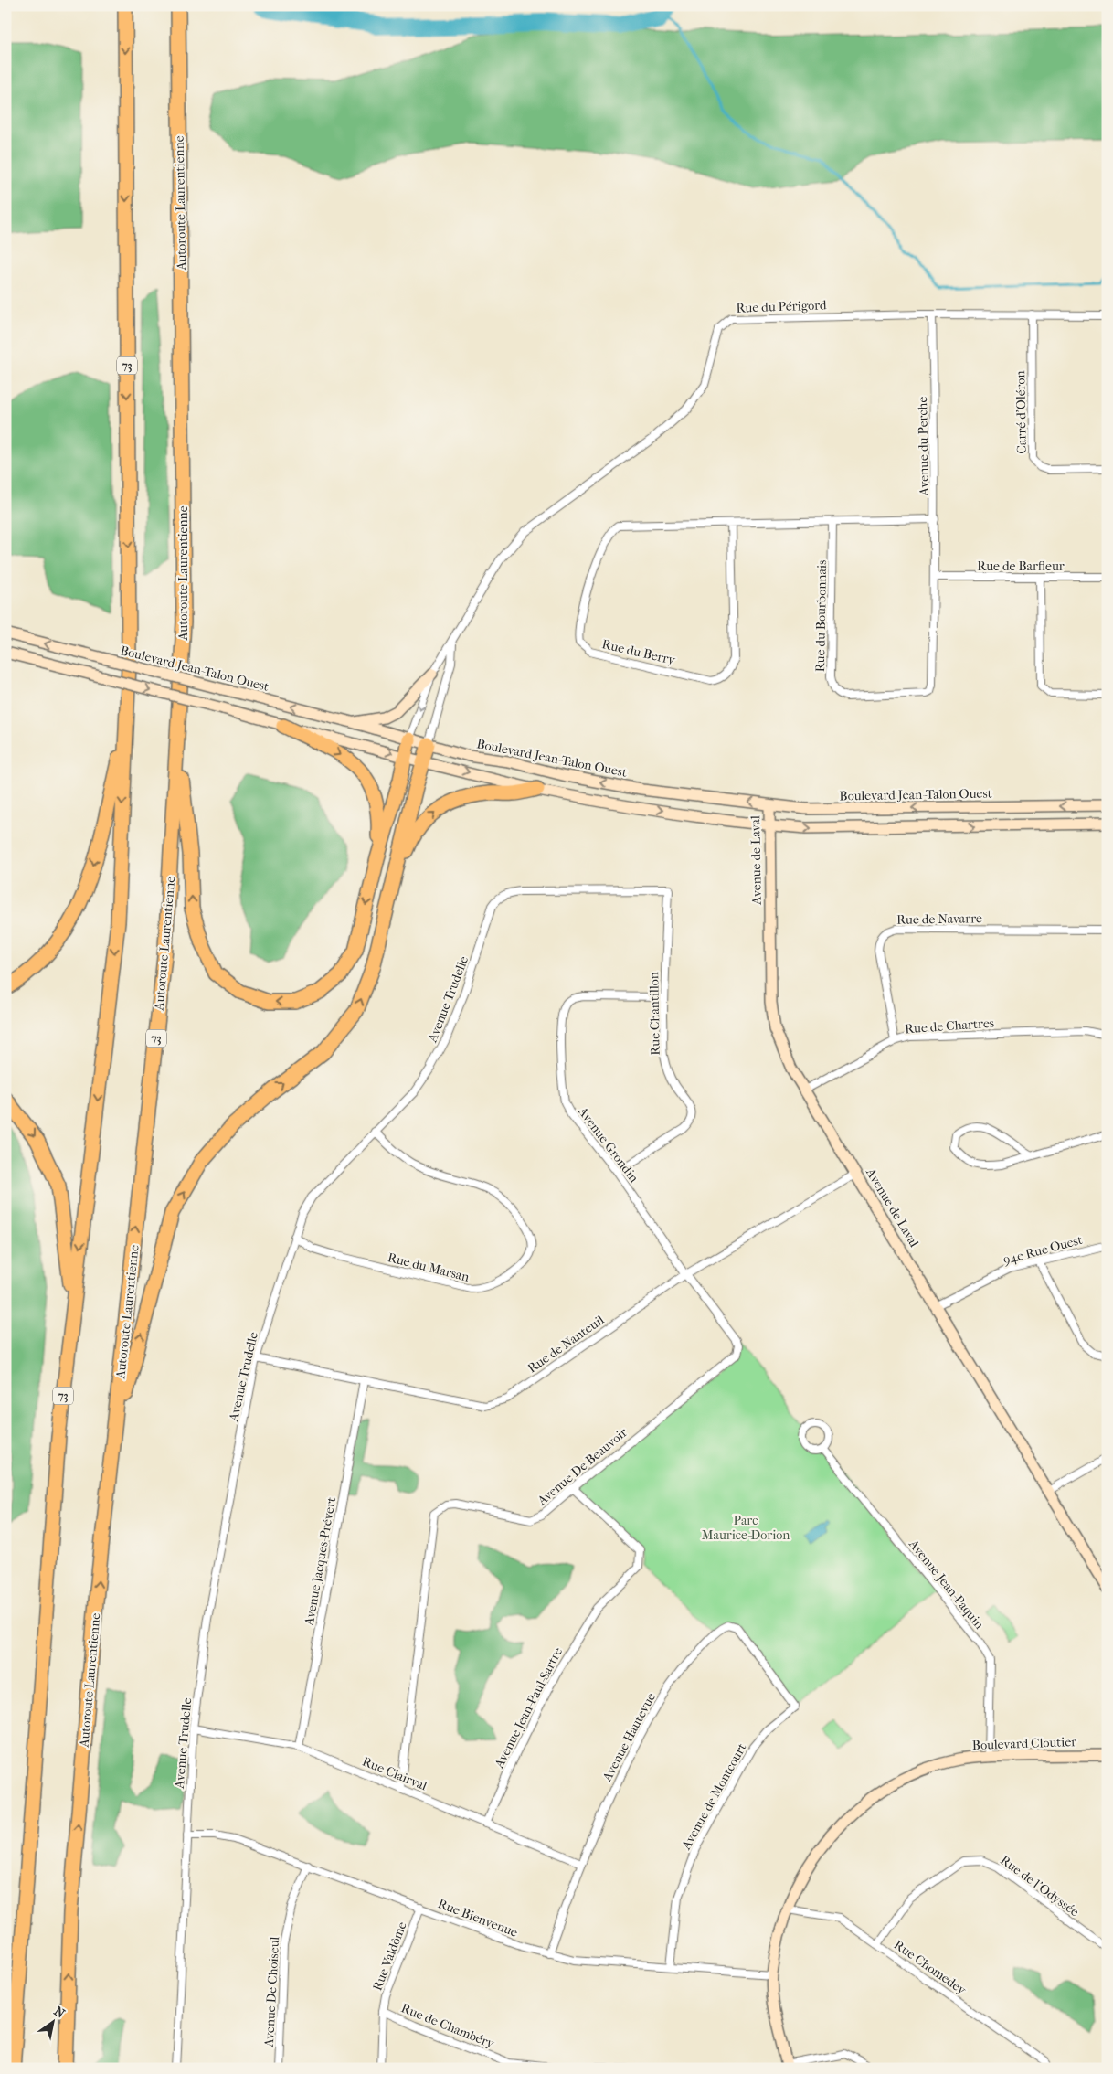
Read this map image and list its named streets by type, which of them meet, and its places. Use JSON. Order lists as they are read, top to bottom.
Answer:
{
  "streets": {
    "highway": ["Autoroute Laurentienne", "73"],
    "street": [
      "Rue du Périgord",
      "Carré d'Oléron",
      "Avenue du Perche",
      "Rue de Barfleur",
      "Rue du Bourbonnais",
      "Rue du Berry",
      "Boulevard Jean-Talon Ouest",
      "Avenue de Laval",
      "Rue de Navarre",
      "Avenue Trudelle",
      "Rue Chantillon",
      "Rue de Chartres",
      "Avenue Grondin",
      "94e Rue Ouest",
      "Rue du Marsan",
      "Rue de Nanteuil",
      "Avenue De Beauvoir",
      "Avenue Jacques-Prévert",
      "Avenue Jean-Paquin",
      "Avenue Jean-Paul-Sartre",
      "Avenue Hautevue",
      "Boulevard Cloutier",
      "Rue Clairval",
      "Avenue de Montcourt",
      "Rue de l'Odyssée",
      "Rue Bienvenue",
      "Rue Valdôme",
      "Rue Chomedey",
      "Avenue De Choiseul",
      "Rue de Chambéry"
    ]
  },
  "crossings": [
    ["Rue du Périgord", "Carré d'Oléron"],
    ["Rue du Périgord", "Avenue du Perche"],
    ["Rue du Périgord", "Boulevard Jean-Talon Ouest"],
    ["Avenue du Perche", "Rue de Barfleur"],
    ["Avenue du Perche", "Rue du Bourbonnais"],
    ["Avenue du Perche", "Rue du Berry"],
    ["Rue de Barfleur", "Rue du Bourbonnais"],
    ["Rue du Bourbonnais", "Rue du Berry"],
    ["Boulevard Jean-Talon Ouest", "Avenue de Laval"],
    ["Avenue de Laval", "Rue de Chartres"],
    ["Avenue de Laval", "94e Rue Ouest"],
    ["Avenue de Laval", "Rue de Nanteuil"],
    ["Rue de Navarre", "Rue de Chartres"],
    ["Avenue Trudelle", "Rue Chantillon"],
    ["Avenue Trudelle", "Rue du Marsan"],
    ["Avenue Trudelle", "Rue de Nanteuil"],
    ["Avenue Trudelle", "Rue Clairval"],
    ["Avenue Trudelle", "Rue Bienvenue"],
    ["Rue Chantillon", "Avenue Grondin"],
    ["Avenue Grondin", "Rue de Nanteuil"],
    ["Avenue Grondin", "Avenue De Beauvoir"],
    ["Rue de Nanteuil", "Avenue De Beauvoir"],
    ["Rue de Nanteuil", "Avenue Jacques-Prévert"],
    ["Avenue De Beauvoir", "Avenue Jean-Paul-Sartre"],
    ["Avenue De Beauvoir", "Rue Clairval"],
    ["Avenue Jacques-Prévert", "Rue Clairval"],
    ["Avenue Jean-Paquin", "Boulevard Cloutier"],
    ["Avenue Jean-Paul-Sartre", "Rue Clairval"],
    ["Avenue Hautevue", "Rue Clairval"],
    ["Avenue Hautevue", "Avenue de Montcourt"],
    ["Avenue Hautevue", "Rue Bienvenue"],
    ["Boulevard Cloutier", "Rue Bienvenue"],
    ["Boulevard Cloutier", "Rue Chomedey"],
    ["Avenue de Montcourt", "Rue Bienvenue"],
    ["Rue de l'Odyssée", "Rue Chomedey"],
    ["Rue Bienvenue", "Rue Valdôme"],
    ["Rue Bienvenue", "Avenue De Choiseul"],
    ["Rue Valdôme", "Rue de Chambéry"]
  ],
  "parks": ["Parc Maurice-Dorion"],
  "north": "top right"
}
